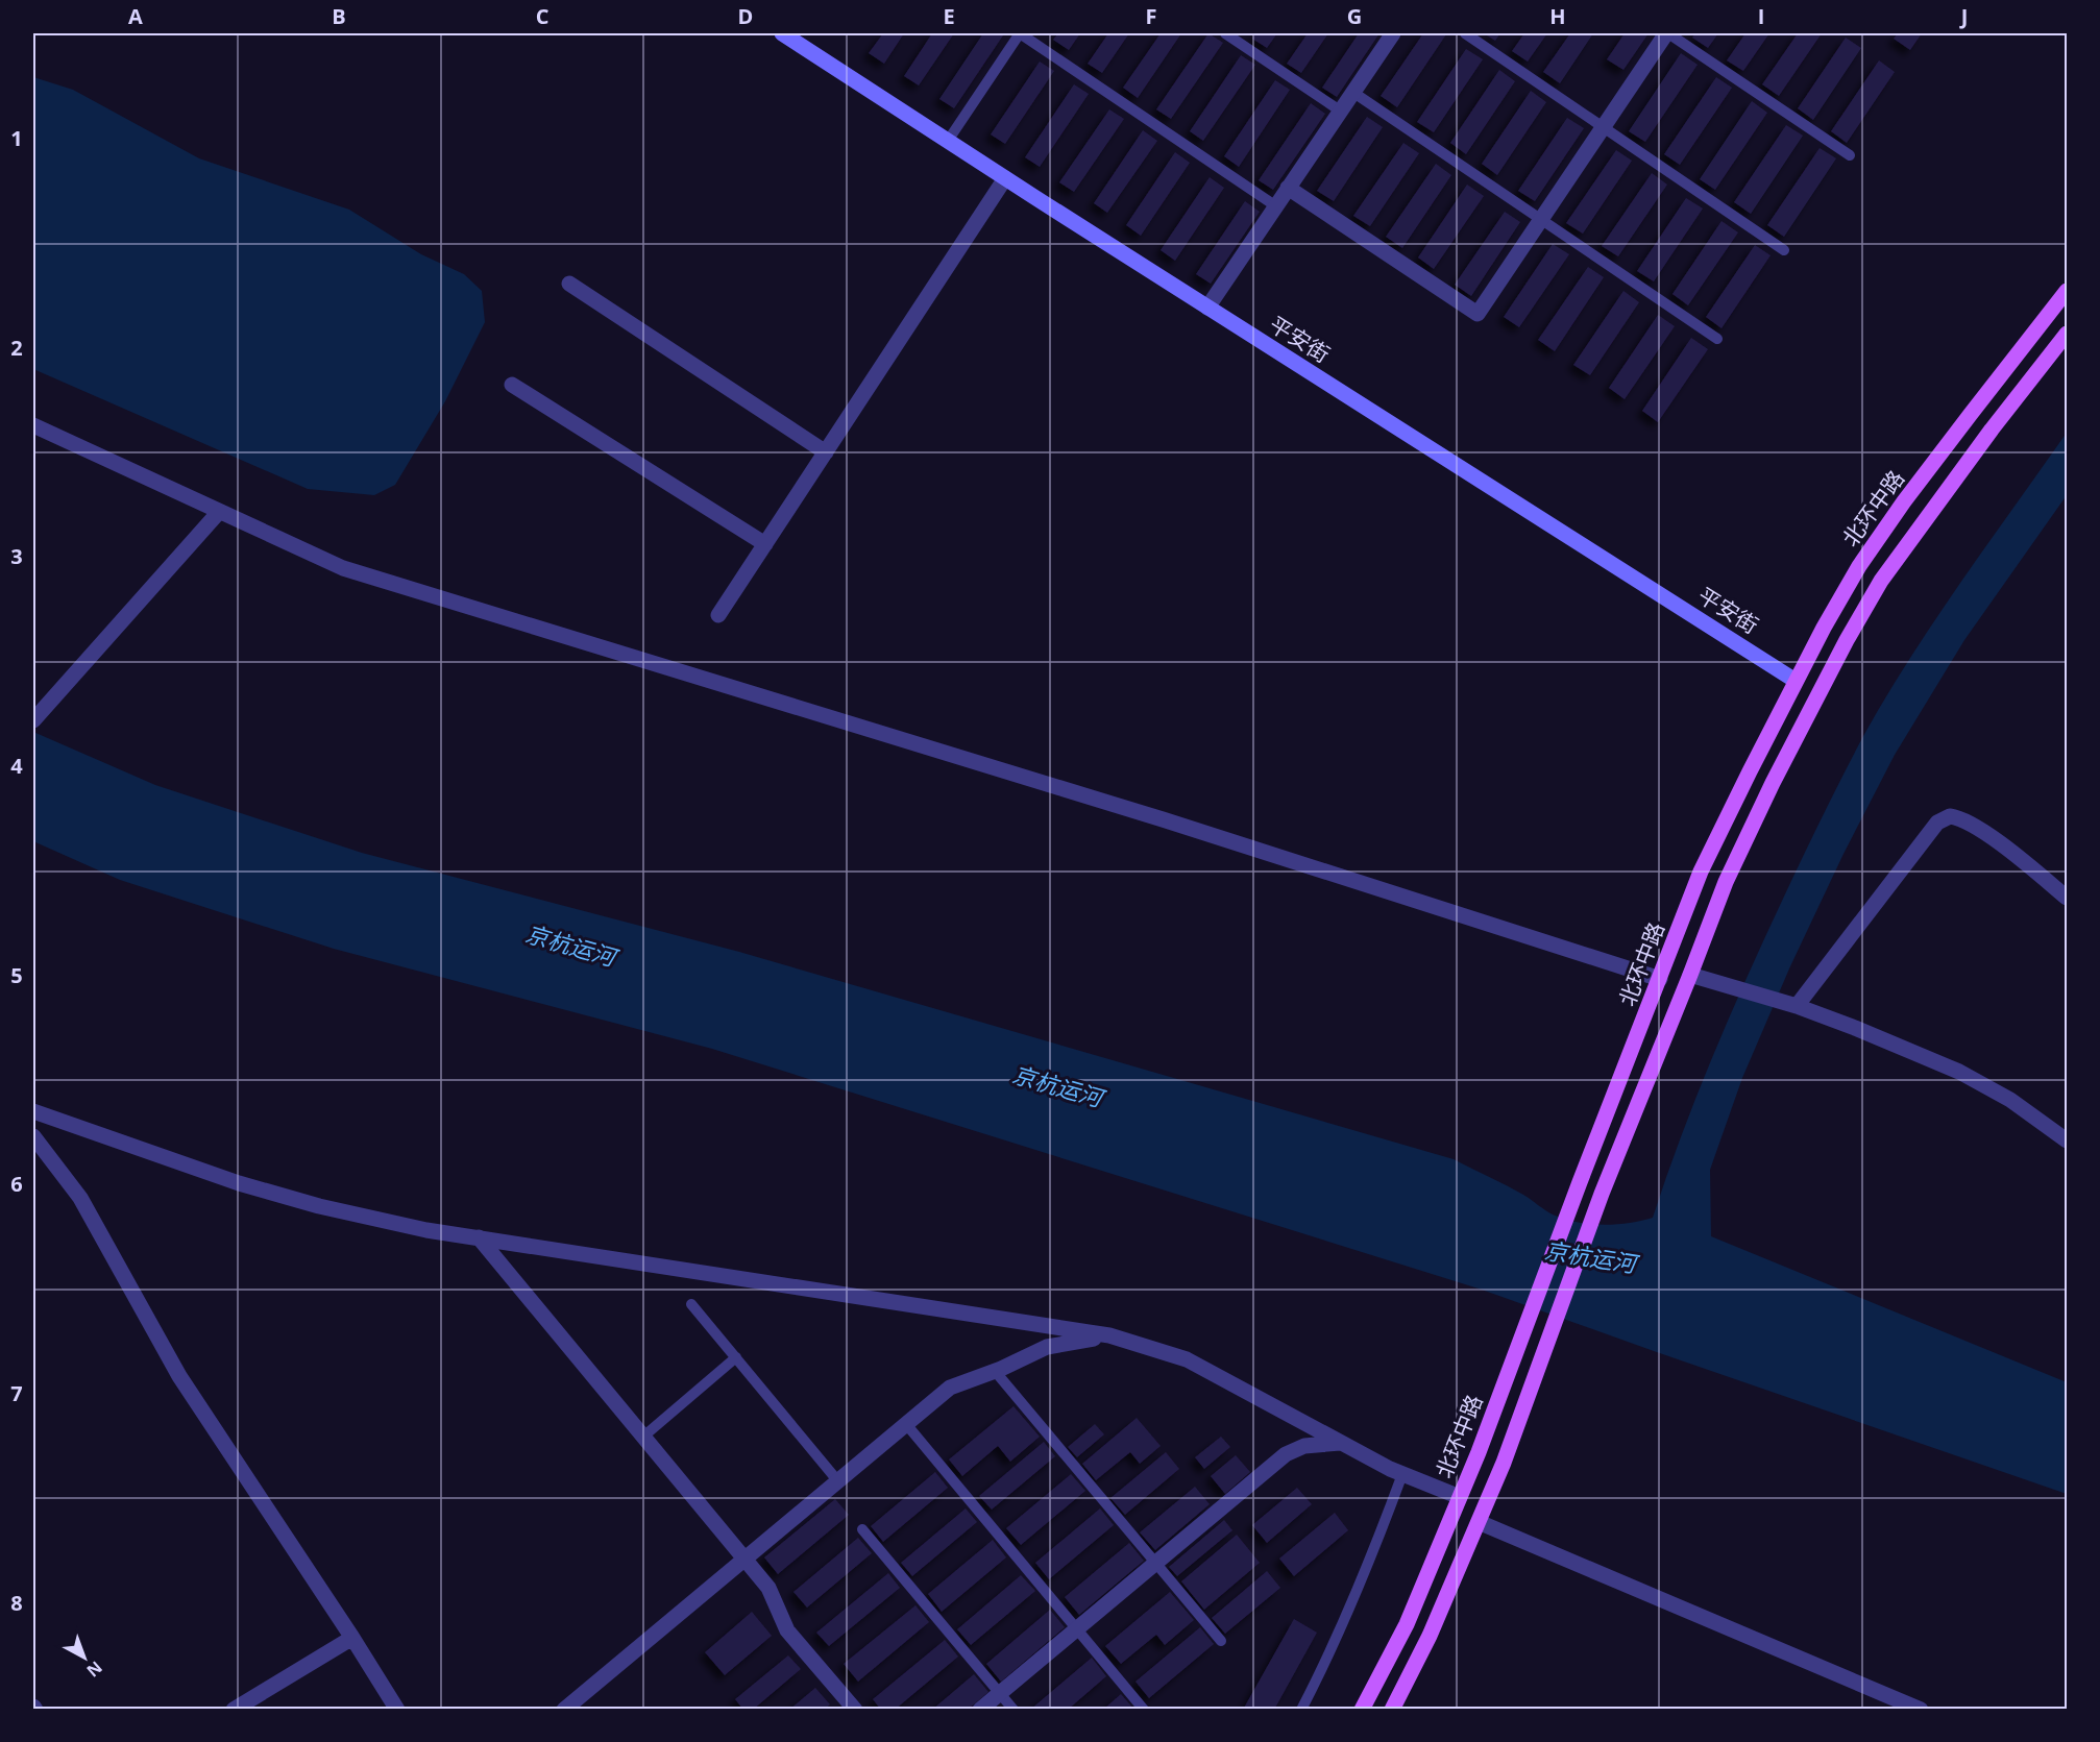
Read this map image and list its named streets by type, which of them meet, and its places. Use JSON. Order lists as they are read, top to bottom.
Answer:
{
  "streets": {
    "main road": ["北环中路"],
    "street": ["平安街"]
  },
  "crossings": [
    ["平安街", "北环中路"]
  ],
  "water": ["京杭运河"],
  "north": "bottom right",
  "grid": {
    "columns": [
      "A",
      "B",
      "C",
      "D",
      "E",
      "F",
      "G",
      "H",
      "I",
      "J"
    ],
    "rows": [
      "1",
      "2",
      "3",
      "4",
      "5",
      "6",
      "7",
      "8"
    ]
  }
}
